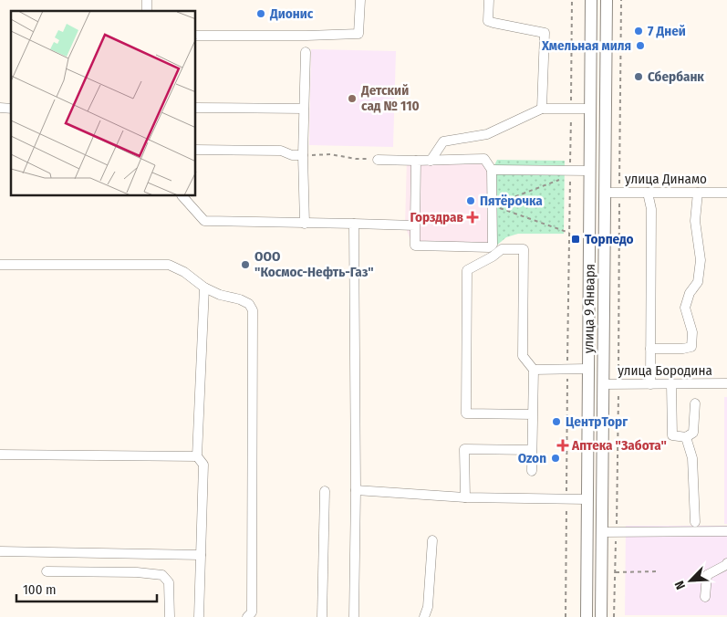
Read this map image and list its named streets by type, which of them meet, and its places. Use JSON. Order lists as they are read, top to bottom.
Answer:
{
  "streets": {
    "main road": ["улица 9 Января"],
    "street": ["улица Динамо", "улица Бородина"]
  },
  "crossings": [
    ["улица Динамо", "улица 9 Января"],
    ["улица 9 Января", "улица Бородина"]
  ],
  "places": {
    "other": [
      "Дионис",
      "7 Дней",
      "Хмельная миля",
      "Сбербанк",
      "Детский сад № 110",
      "Пятёрочка",
      "ООО \"Космос-Нефть-Газ\"",
      "ЦентрТорг",
      "Ozon"
    ],
    "health": ["Горздрав", "Аптека \"Забота\""],
    "transit": ["Торпедо"]
  },
  "scale_bar": "100 m",
  "north": "bottom left"
}
